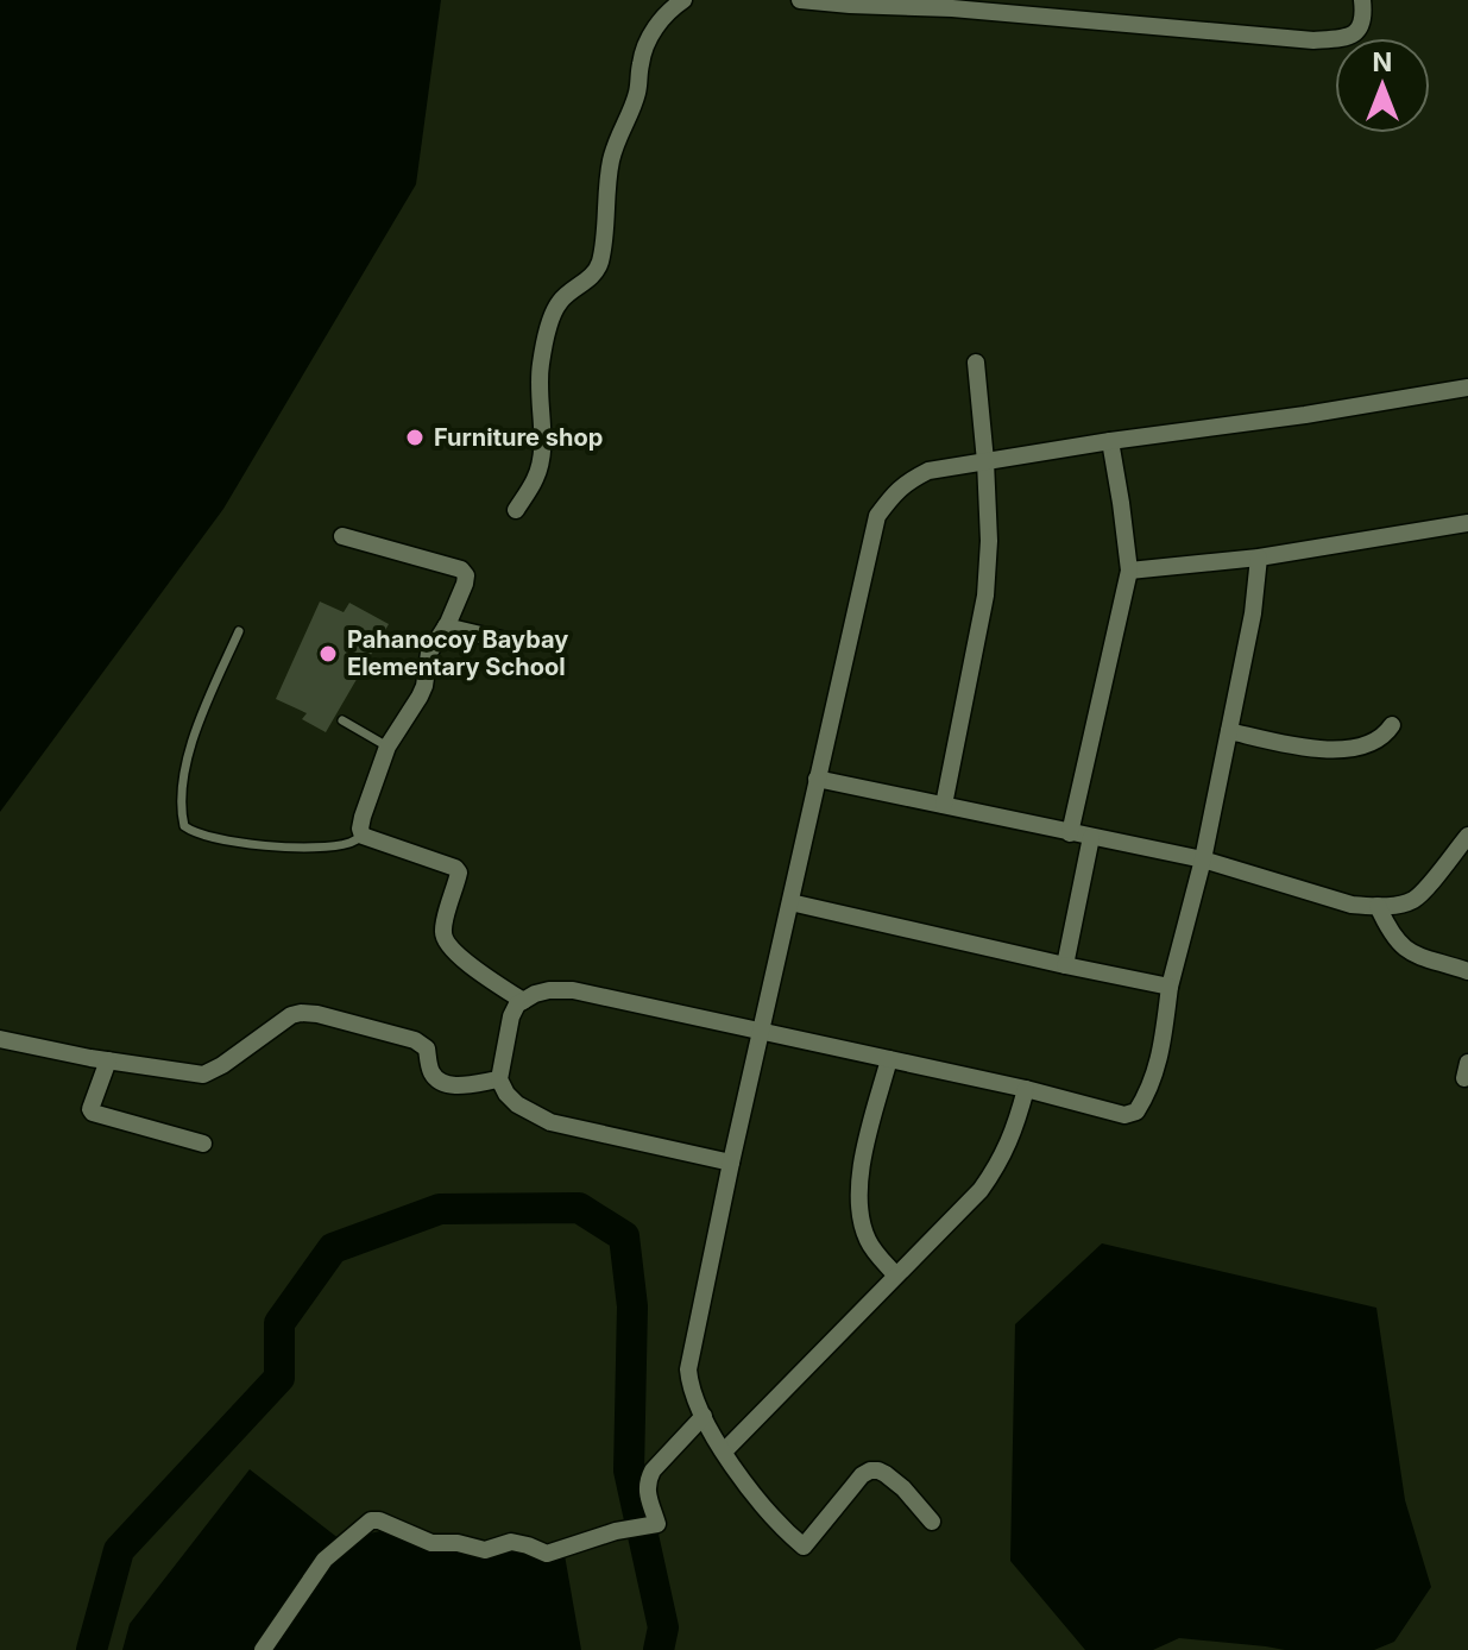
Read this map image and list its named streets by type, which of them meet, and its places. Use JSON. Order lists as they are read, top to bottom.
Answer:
{
  "places": ["Furniture shop", "Pahanocoy Baybay Elementary School"],
  "north": "top"
}
